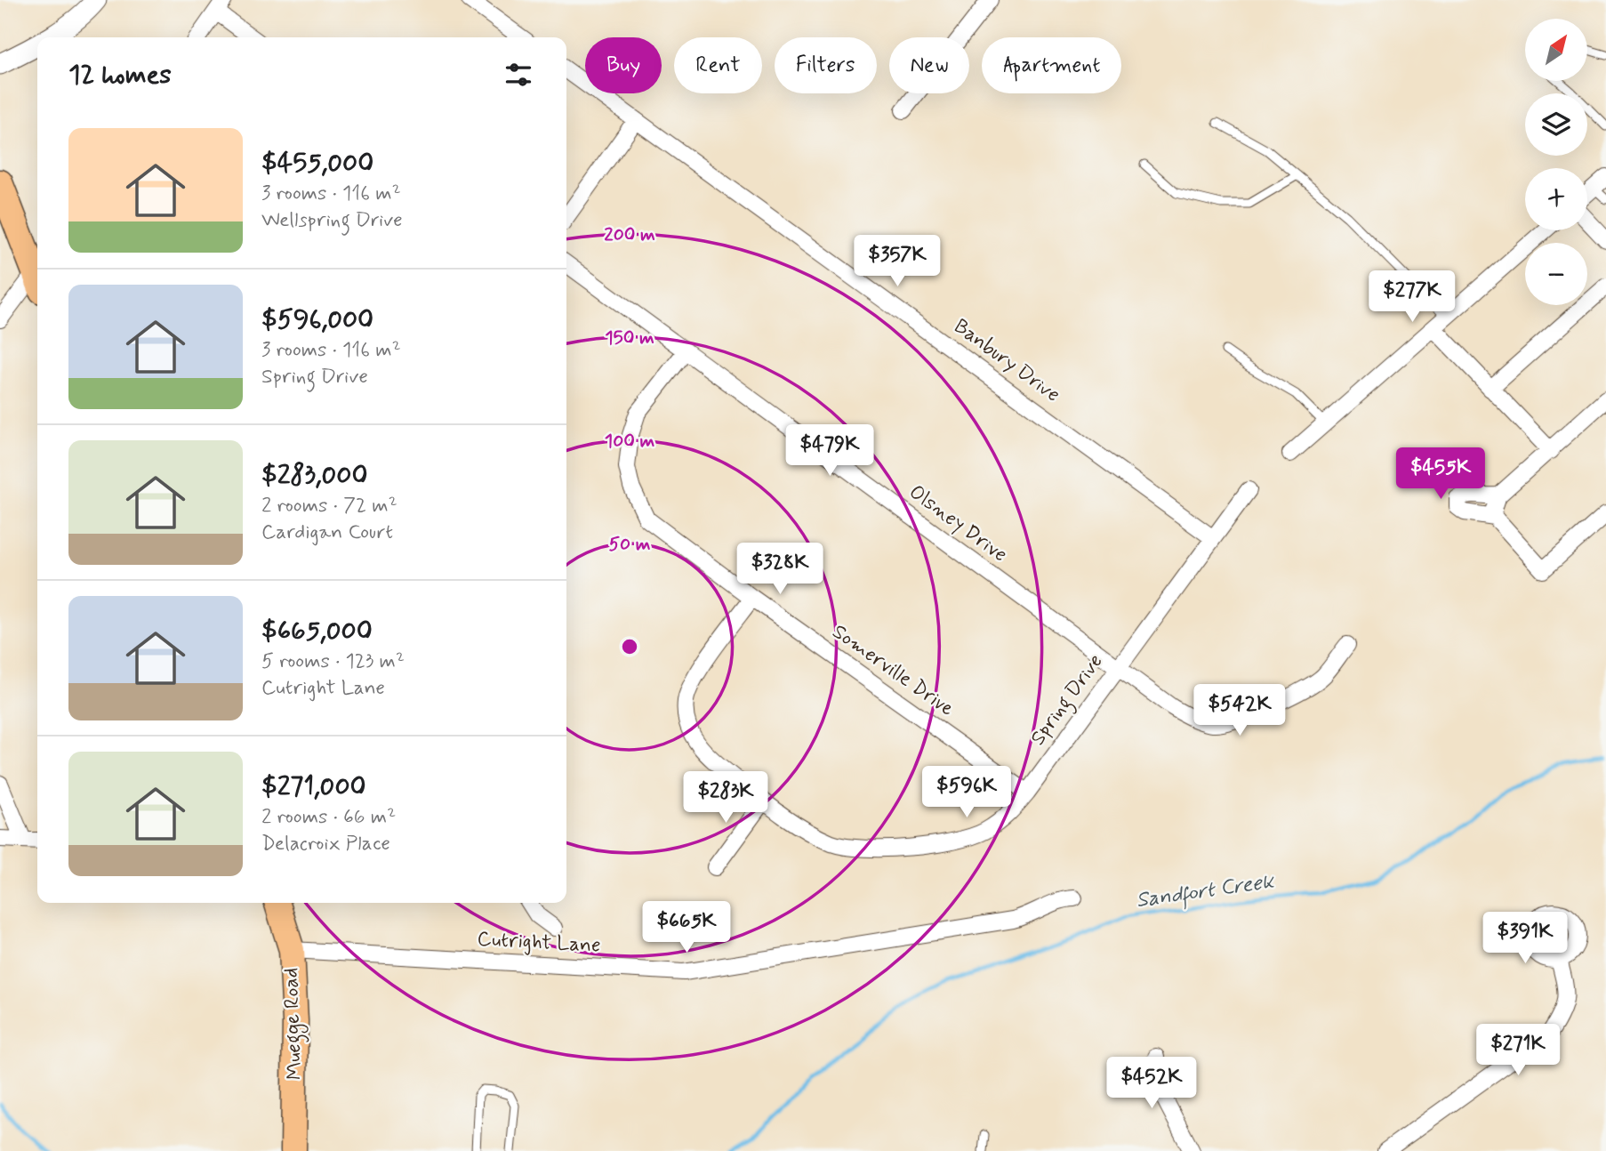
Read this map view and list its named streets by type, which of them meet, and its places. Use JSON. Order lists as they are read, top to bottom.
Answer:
{
  "streets": {
    "main road": ["Muegge Road"],
    "street": [
      "Banbury Drive",
      "Olsney Drive",
      "Somerville Drive",
      "Spring Drive",
      "Cutright Lane"
    ]
  },
  "crossings": [
    ["Banbury Drive", "Spring Drive"],
    ["Olsney Drive", "Somerville Drive"],
    ["Olsney Drive", "Spring Drive"],
    ["Somerville Drive", "Spring Drive"],
    ["Cutright Lane", "Muegge Road"]
  ],
  "water": ["Sandfort Creek"],
  "north": "top right",
  "page": {
    "map_buttons": ["+", "−"],
    "chip": [
      "Buy",
      "Rent",
      "Filters",
      "New",
      "Apartment"
    ],
    "heading": "12 homes",
    "list": [
      {
        "name": "$455,000",
        "note": "3 rooms · 116 m² · Wellspring Drive"
      },
      {
        "name": "$596,000",
        "note": "3 rooms · 116 m² · Spring Drive"
      },
      {
        "name": "$283,000",
        "note": "2 rooms · 72 m² · Cardigan Court"
      },
      {
        "name": "$665,000",
        "note": "5 rooms · 123 m² · Cutright Lane"
      },
      {
        "name": "$271,000",
        "note": "2 rooms · 66 m² · Delacroix Place"
      }
    ],
    "price": [
      "$357K",
      "$277K",
      "$479K",
      "$455K",
      "$328K",
      "$542K",
      "$596K",
      "$283K",
      "$665K",
      "$391K",
      "$271K",
      "$452K"
    ]
  },
  "rings": [
    "200 m",
    "150 m",
    "100 m",
    "50 m"
  ]
}
